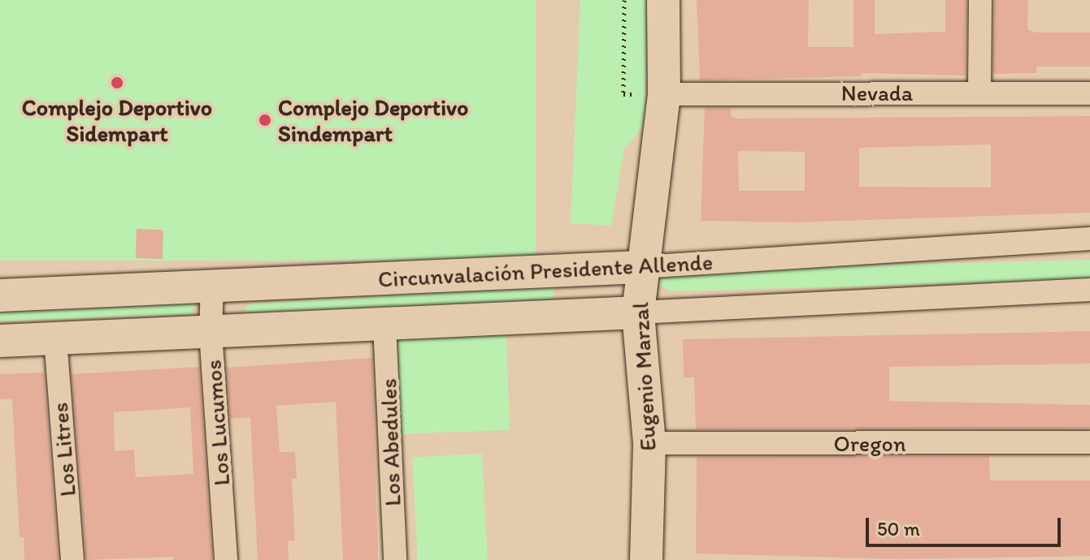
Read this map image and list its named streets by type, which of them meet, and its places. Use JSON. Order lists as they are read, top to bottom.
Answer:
{
  "streets": {
    "main road": ["Circunvalación Presidente Allende", "Eugenio Marzal"],
    "street": [
      "Nevada",
      "Los Lucumos",
      "Los Abedules",
      "Oregon",
      "Los Litres"
    ]
  },
  "crossings": [
    ["Nevada", "Eugenio Marzal"],
    ["Circunvalación Presidente Allende", "Eugenio Marzal"],
    ["Circunvalación Presidente Allende", "Los Lucumos"],
    ["Circunvalación Presidente Allende", "Los Abedules"],
    ["Circunvalación Presidente Allende", "Los Litres"],
    ["Eugenio Marzal", "Oregon"]
  ],
  "places": ["Complejo Deportivo Sidempart", "Complejo Deportivo Sindempart"],
  "scale_bar": "50 m"
}
